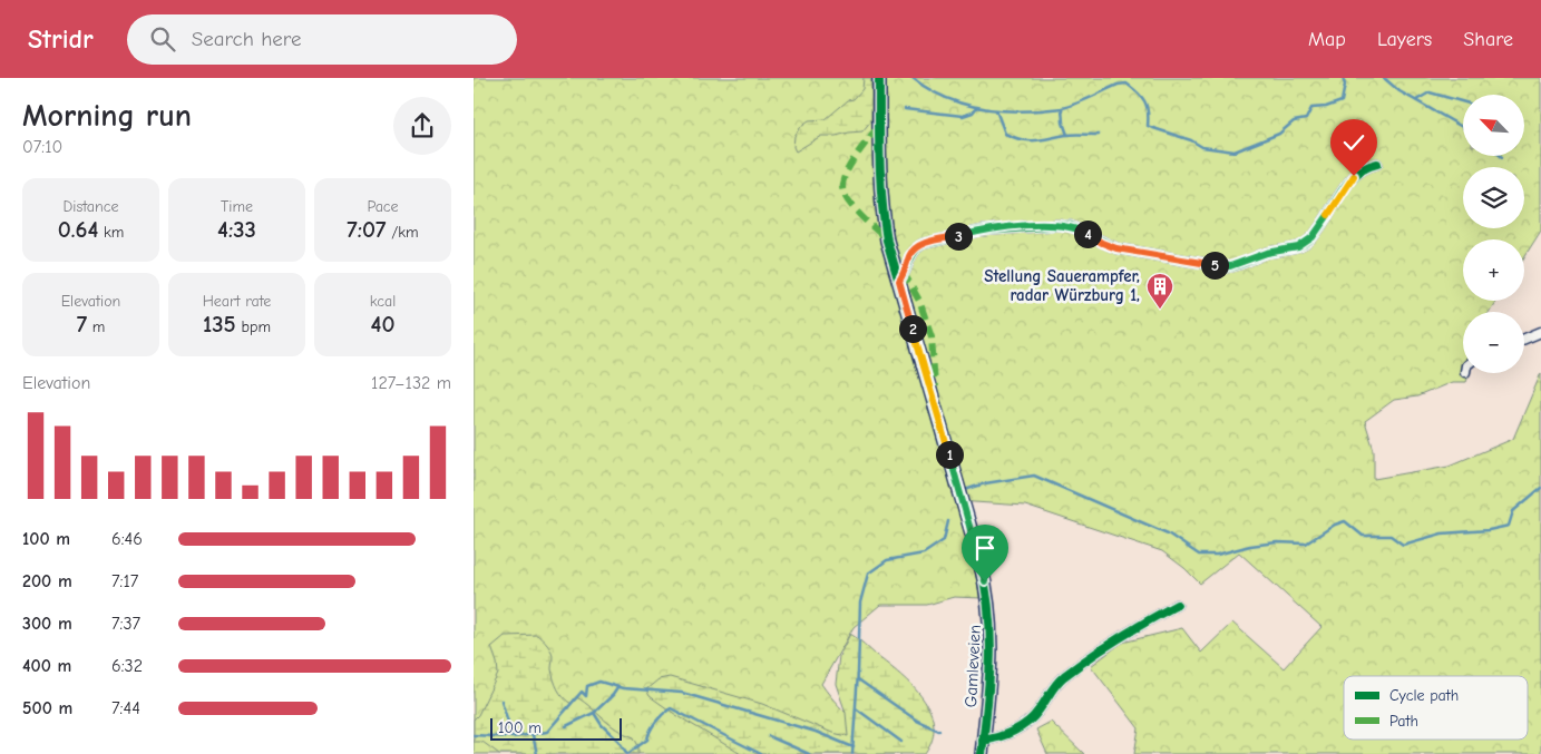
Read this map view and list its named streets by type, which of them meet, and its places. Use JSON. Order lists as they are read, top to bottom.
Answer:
{
  "streets": {
    "main road": ["Gamleveien"]
  },
  "places": {
    "building": ["Stellung Sauerampfer, radar Würzburg 1,"]
  },
  "legend": ["Cycle path", "Path"],
  "scale_bar": "100 m",
  "north": "top left",
  "page": {
    "header": "Stridr",
    "search": "Search here",
    "nav": ["Map", "Layers", "Share"],
    "heading": ["Morning run", "07:10"],
    "map_buttons": ["+", "−"],
    "stats": [
      ["Distance", "0.64 km"],
      ["Time", "4:33"],
      ["Pace", "7:07 /km"],
      ["Elevation", "7 m"],
      ["Heart rate", "135 bpm"],
      ["kcal", "40"]
    ],
    "pins": [
      "4",
      "3",
      "5",
      "2",
      "1"
    ],
    "chart": ["Elevation", "127–132 m"],
    "list": [
      {
        "name": "100 m",
        "note": "6:46"
      },
      {
        "name": "200 m",
        "note": "7:17"
      },
      {
        "name": "300 m",
        "note": "7:37"
      },
      {
        "name": "400 m",
        "note": "6:32"
      },
      {
        "name": "500 m",
        "note": "7:44"
      }
    ],
    "scale": "100 m"
  }
}
